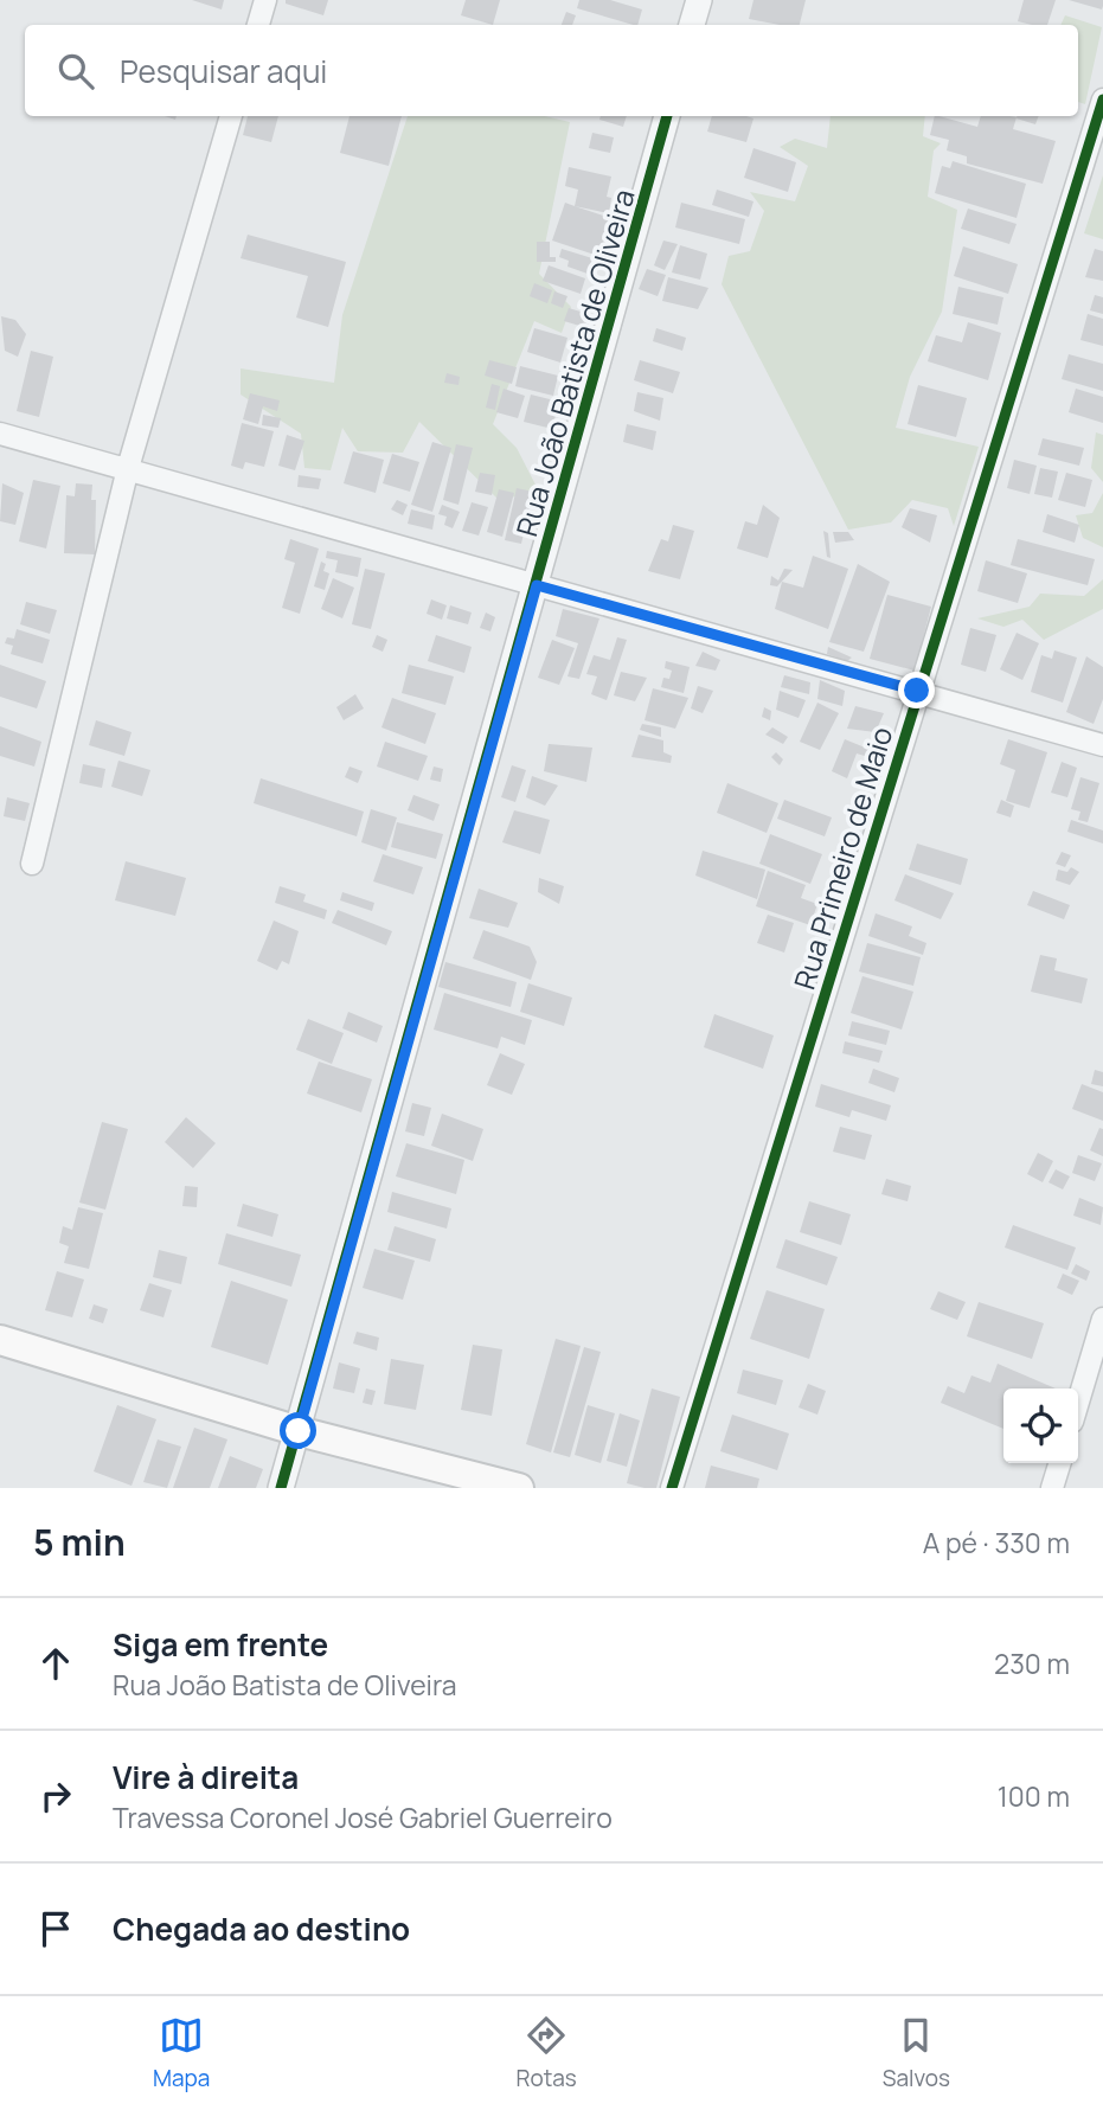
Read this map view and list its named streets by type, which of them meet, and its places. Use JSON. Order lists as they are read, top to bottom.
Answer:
{
  "streets": {
    "street": ["Rua João Batista de Oliveira", "Rua Primeiro de Maio"]
  },
  "page": {
    "search": "Pesquisar aqui",
    "heading": ["5 min", "A pé · 330 m"],
    "list": [
      ["Siga em frente", "Rua João Batista de Oliveira", "230 m"],
      ["Vire à direita", "Travessa Coronel José Gabriel Guerreiro", "100 m"],
      "Chegada ao destino"
    ],
    "nav": ["Mapa", "Rotas", "Salvos"]
  }
}
